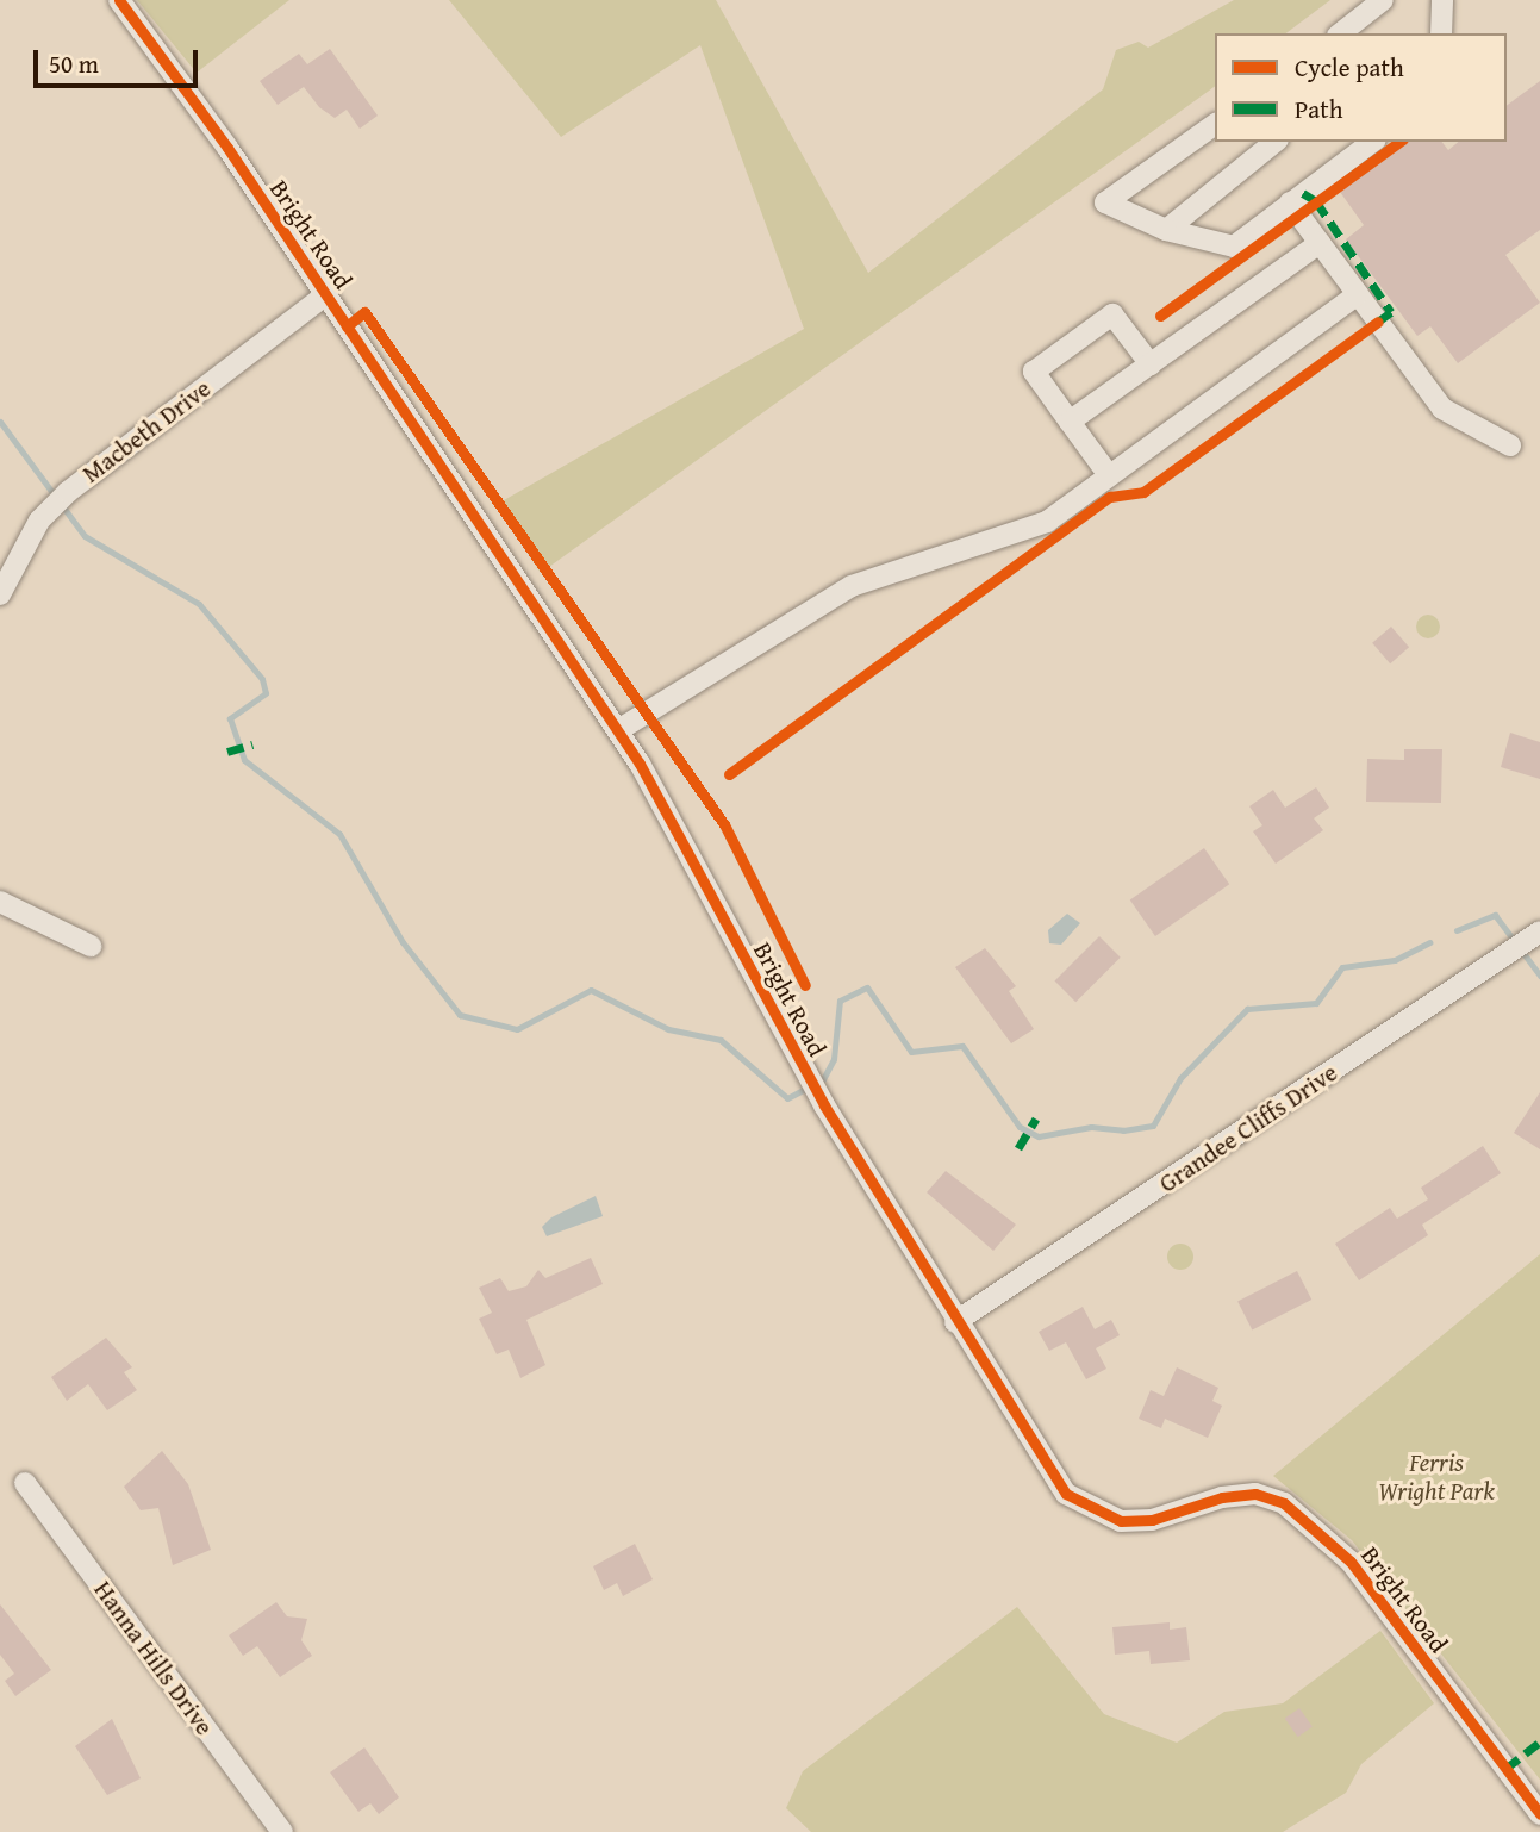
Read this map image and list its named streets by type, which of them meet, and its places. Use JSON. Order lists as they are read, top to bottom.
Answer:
{
  "streets": {
    "street": [
      "Bright Road",
      "Macbeth Drive",
      "Grandee Cliffs Drive",
      "Hanna Hills Drive"
    ]
  },
  "crossings": [
    ["Bright Road", "Macbeth Drive"],
    ["Bright Road", "Grandee Cliffs Drive"]
  ],
  "parks": ["Ferris Wright Park"],
  "legend": ["Cycle path", "Path"],
  "scale_bar": "50 m"
}
